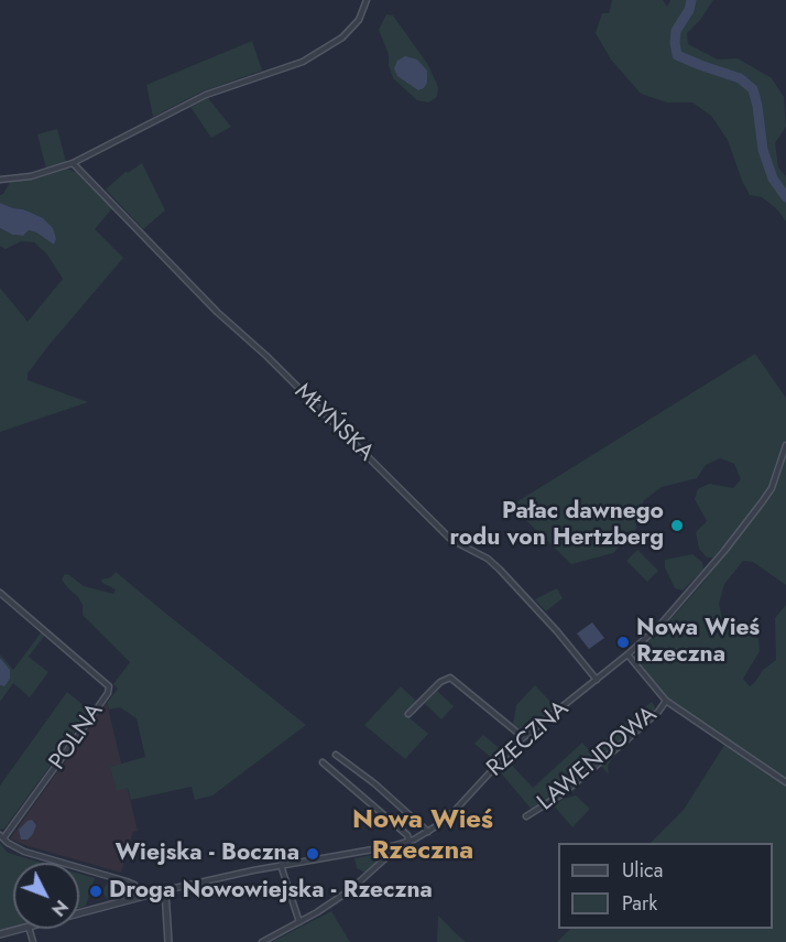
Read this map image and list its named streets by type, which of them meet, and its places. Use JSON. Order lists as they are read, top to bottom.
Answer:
{
  "streets": {
    "street": [
      "MŁYŃSKA",
      "POLNA",
      "RZECZNA",
      "LAWENDOWA"
    ]
  },
  "crossings": [
    ["MŁYŃSKA", "RZECZNA"]
  ],
  "districts": ["Nowa Wieś Rzeczna"],
  "places": [
    "Pałac dawnego rodu von Hertzberg",
    "Nowa Wieś Rzeczna",
    "Wiejska - Boczna",
    "Droga Nowowiejska - Rzeczna"
  ],
  "legend": ["Ulica", "Park"],
  "north": "bottom right"
}
